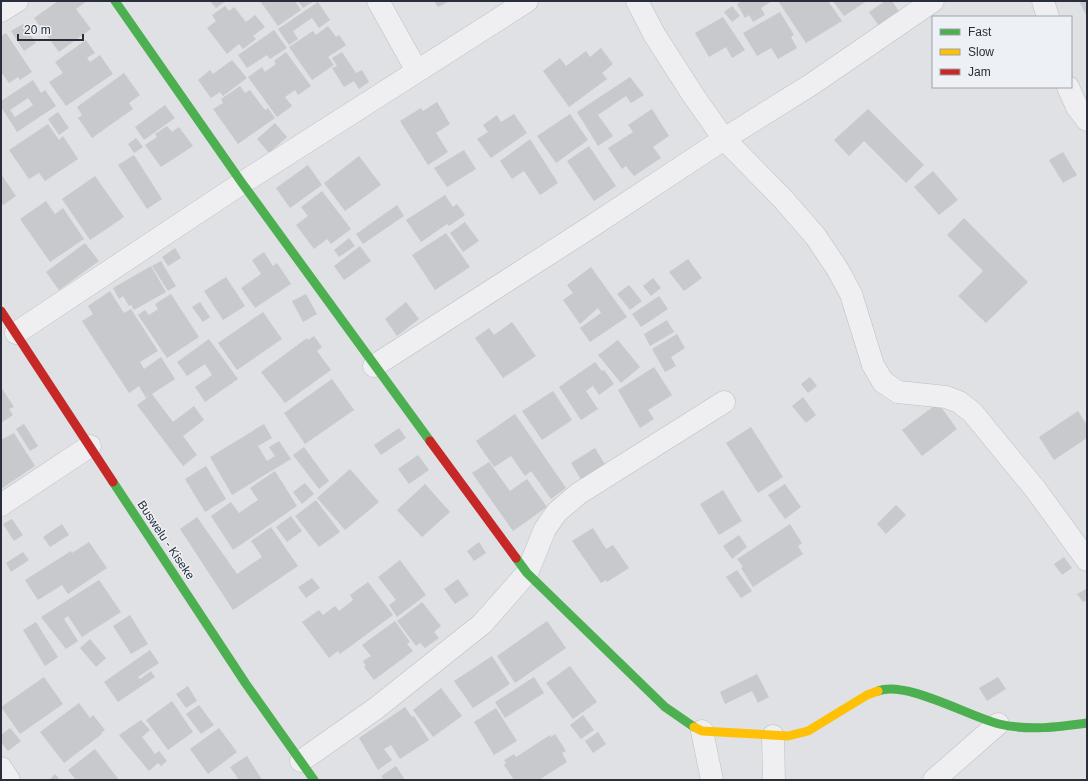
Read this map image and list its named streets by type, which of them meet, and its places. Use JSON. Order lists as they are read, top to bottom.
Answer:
{
  "streets": {
    "street": ["Buswelu - Kiseke"]
  },
  "legend": ["Fast", "Slow", "Jam"],
  "scale_bar": "20 m"
}
